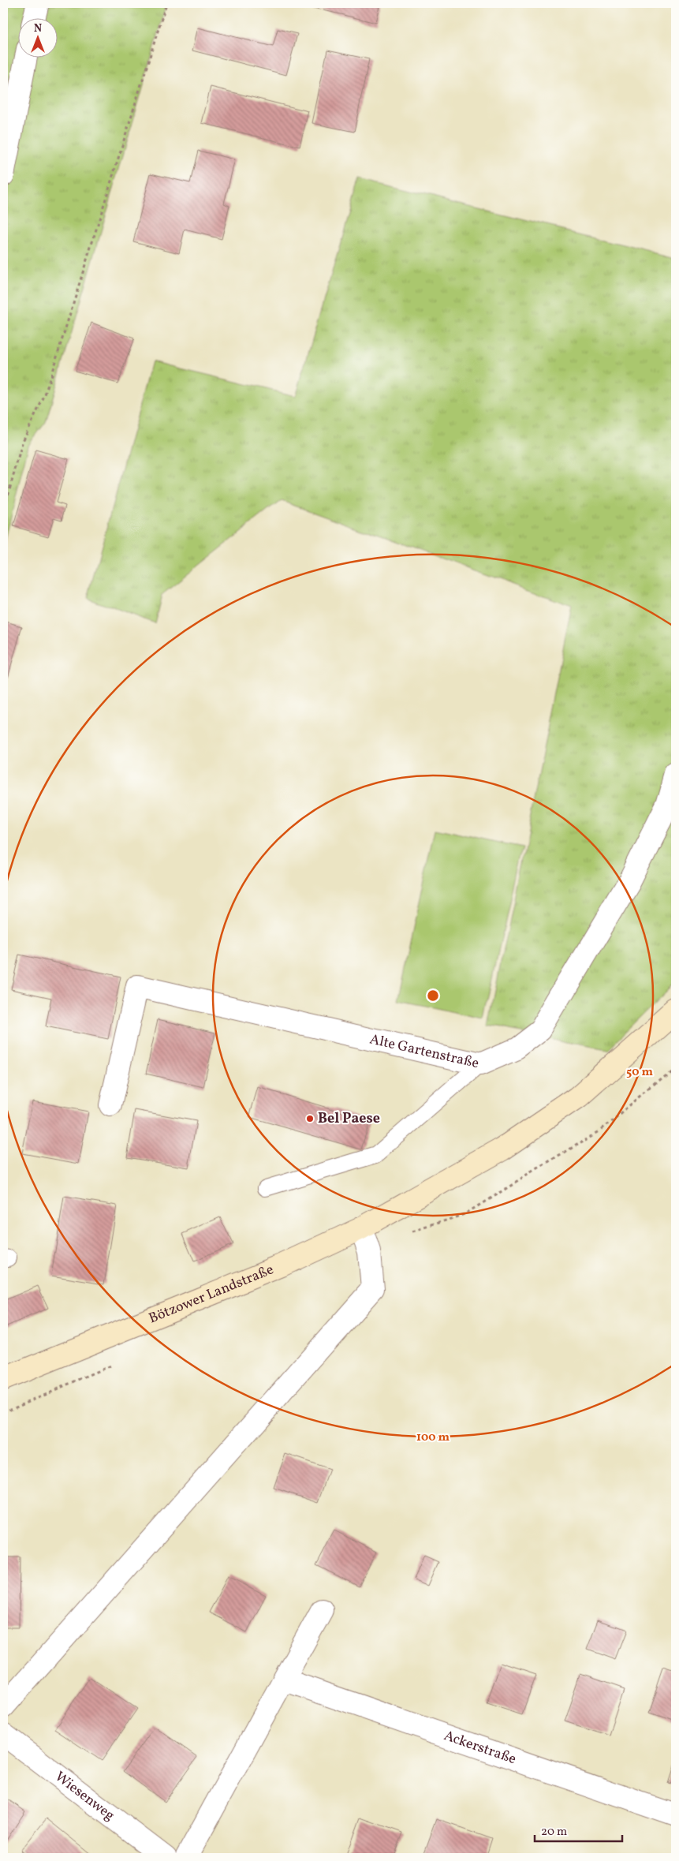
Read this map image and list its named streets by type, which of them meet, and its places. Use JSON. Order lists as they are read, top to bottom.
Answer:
{
  "streets": {
    "main road": ["Bötzower Landstraße"],
    "street": ["Alte Gartenstraße", "Ackerstraße", "Wiesenweg"]
  },
  "places": ["Bel Paese"],
  "scale_bar": "20 m",
  "north": "top",
  "rings": ["50 m", "100 m"]
}
